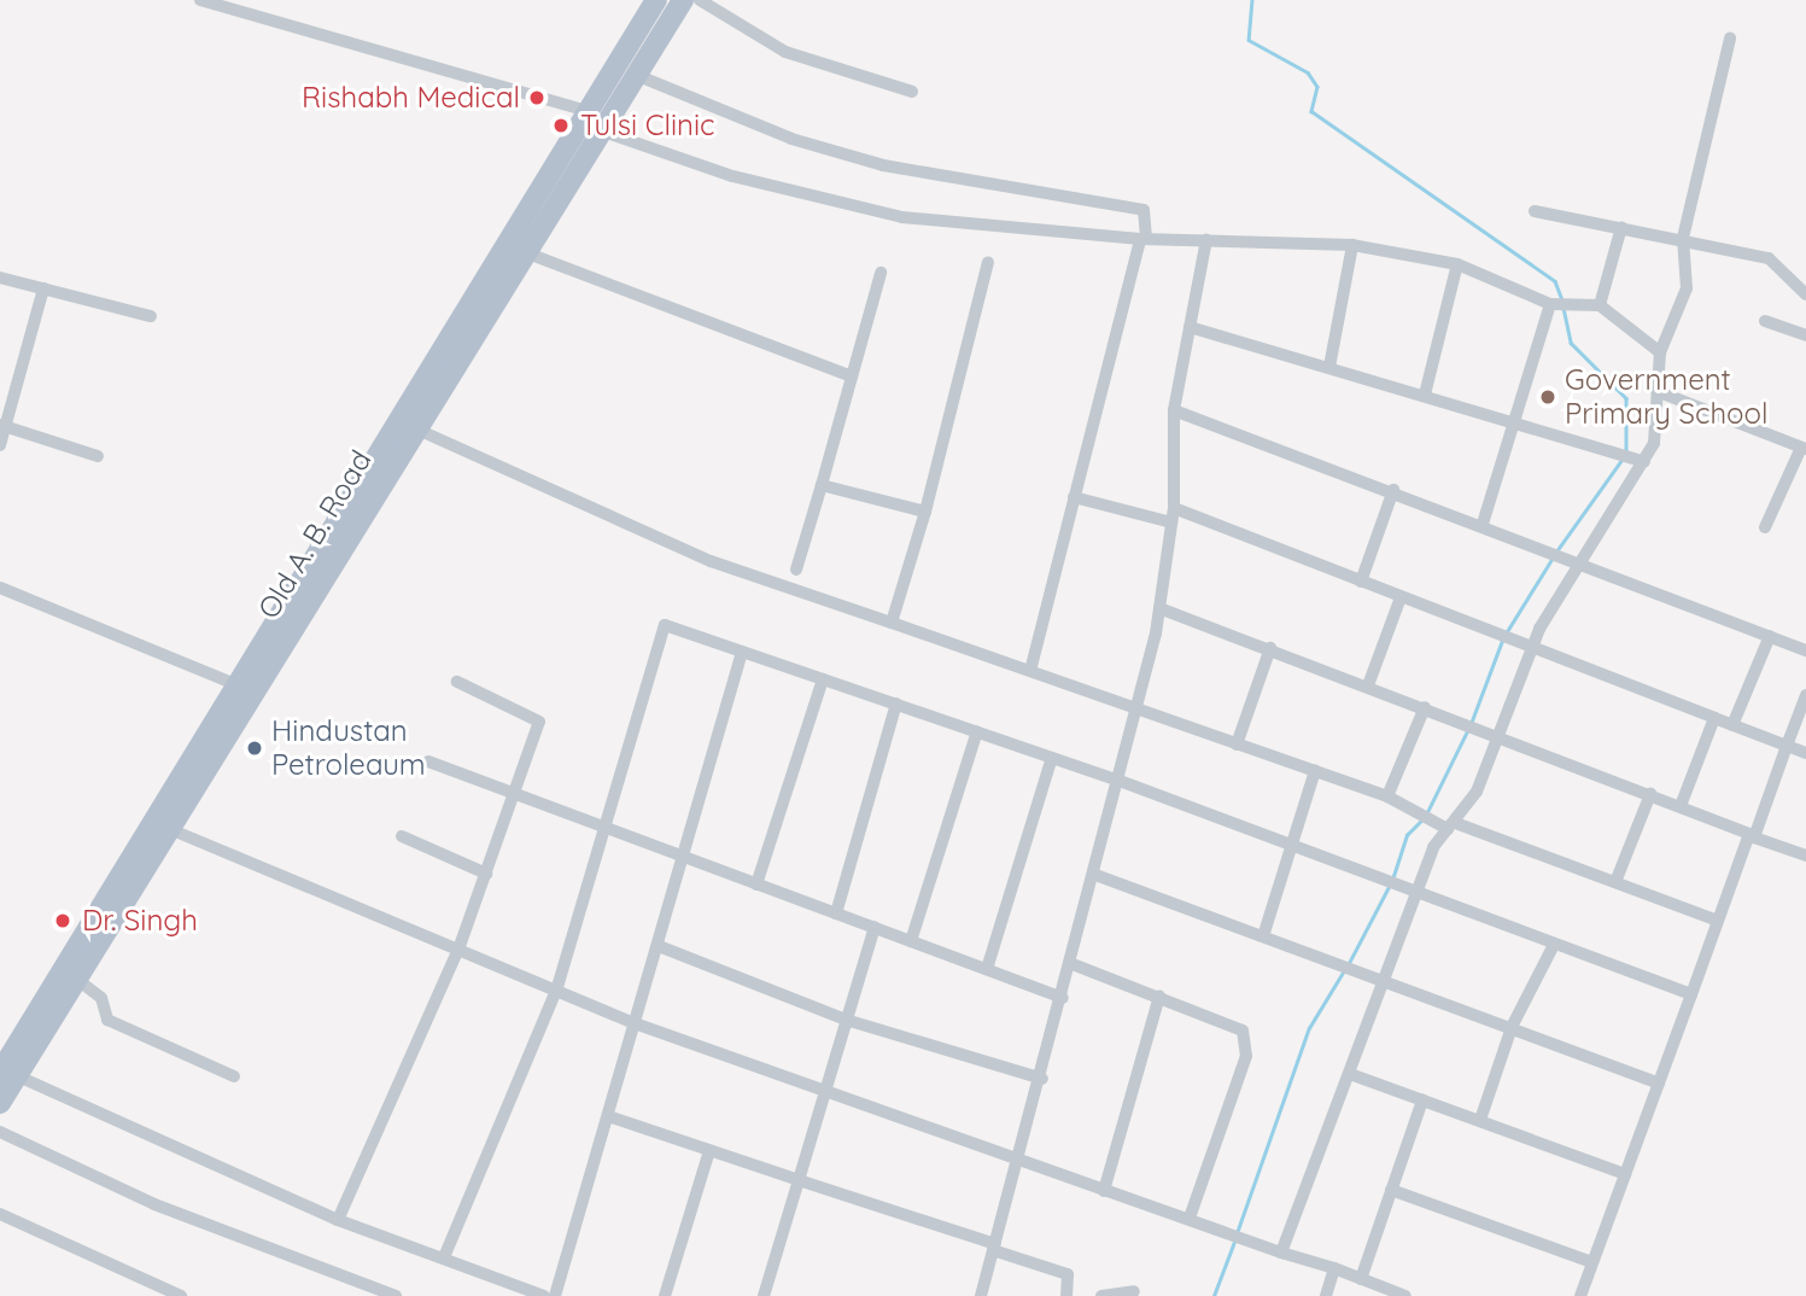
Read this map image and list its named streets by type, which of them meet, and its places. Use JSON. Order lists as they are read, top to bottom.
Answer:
{
  "streets": {
    "main road": ["Old A. B. Road"]
  },
  "places": [
    "Rishabh Medical",
    "Tulsi Clinic",
    "Government Primary School",
    "Hindustan Petroleaum",
    "Dr. Singh"
  ]
}
